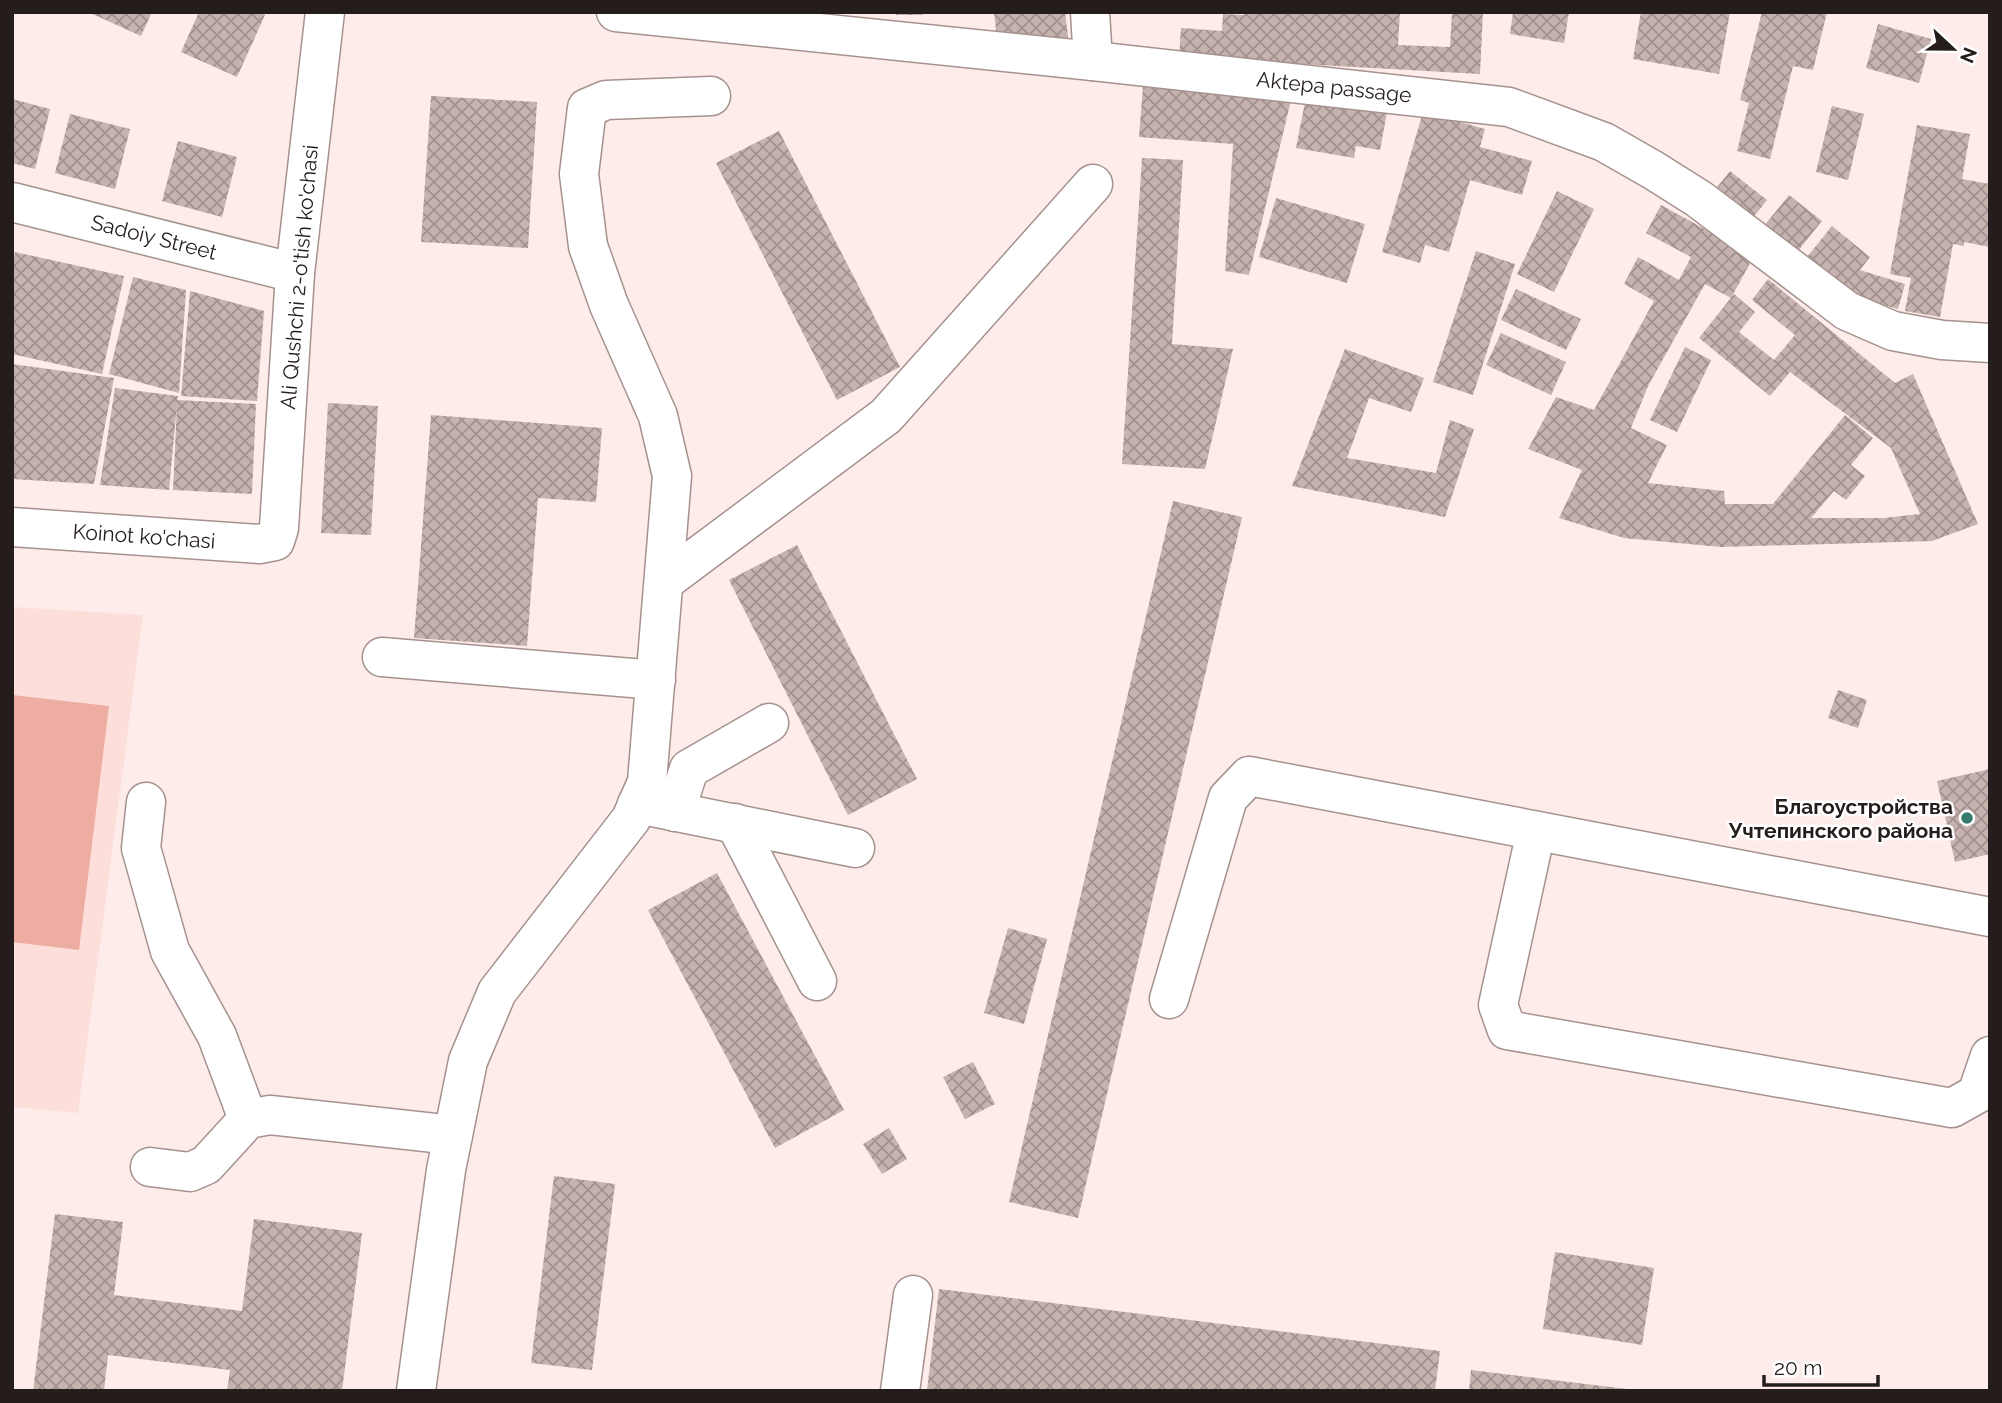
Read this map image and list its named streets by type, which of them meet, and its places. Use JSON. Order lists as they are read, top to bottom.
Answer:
{
  "streets": {
    "street": [
      "Aktepa passage",
      "Sadoiy Street",
      "Ali Qushchi 2-o'tish ko'chasi",
      "Koinot ko'chasi"
    ]
  },
  "crossings": [
    ["Sadoiy Street", "Ali Qushchi 2-o'tish ko'chasi"],
    ["Ali Qushchi 2-o'tish ko'chasi", "Koinot ko'chasi"]
  ],
  "places": ["Благоустройства Учтепинского района"],
  "scale_bar": "20 m",
  "north": "right"
}
